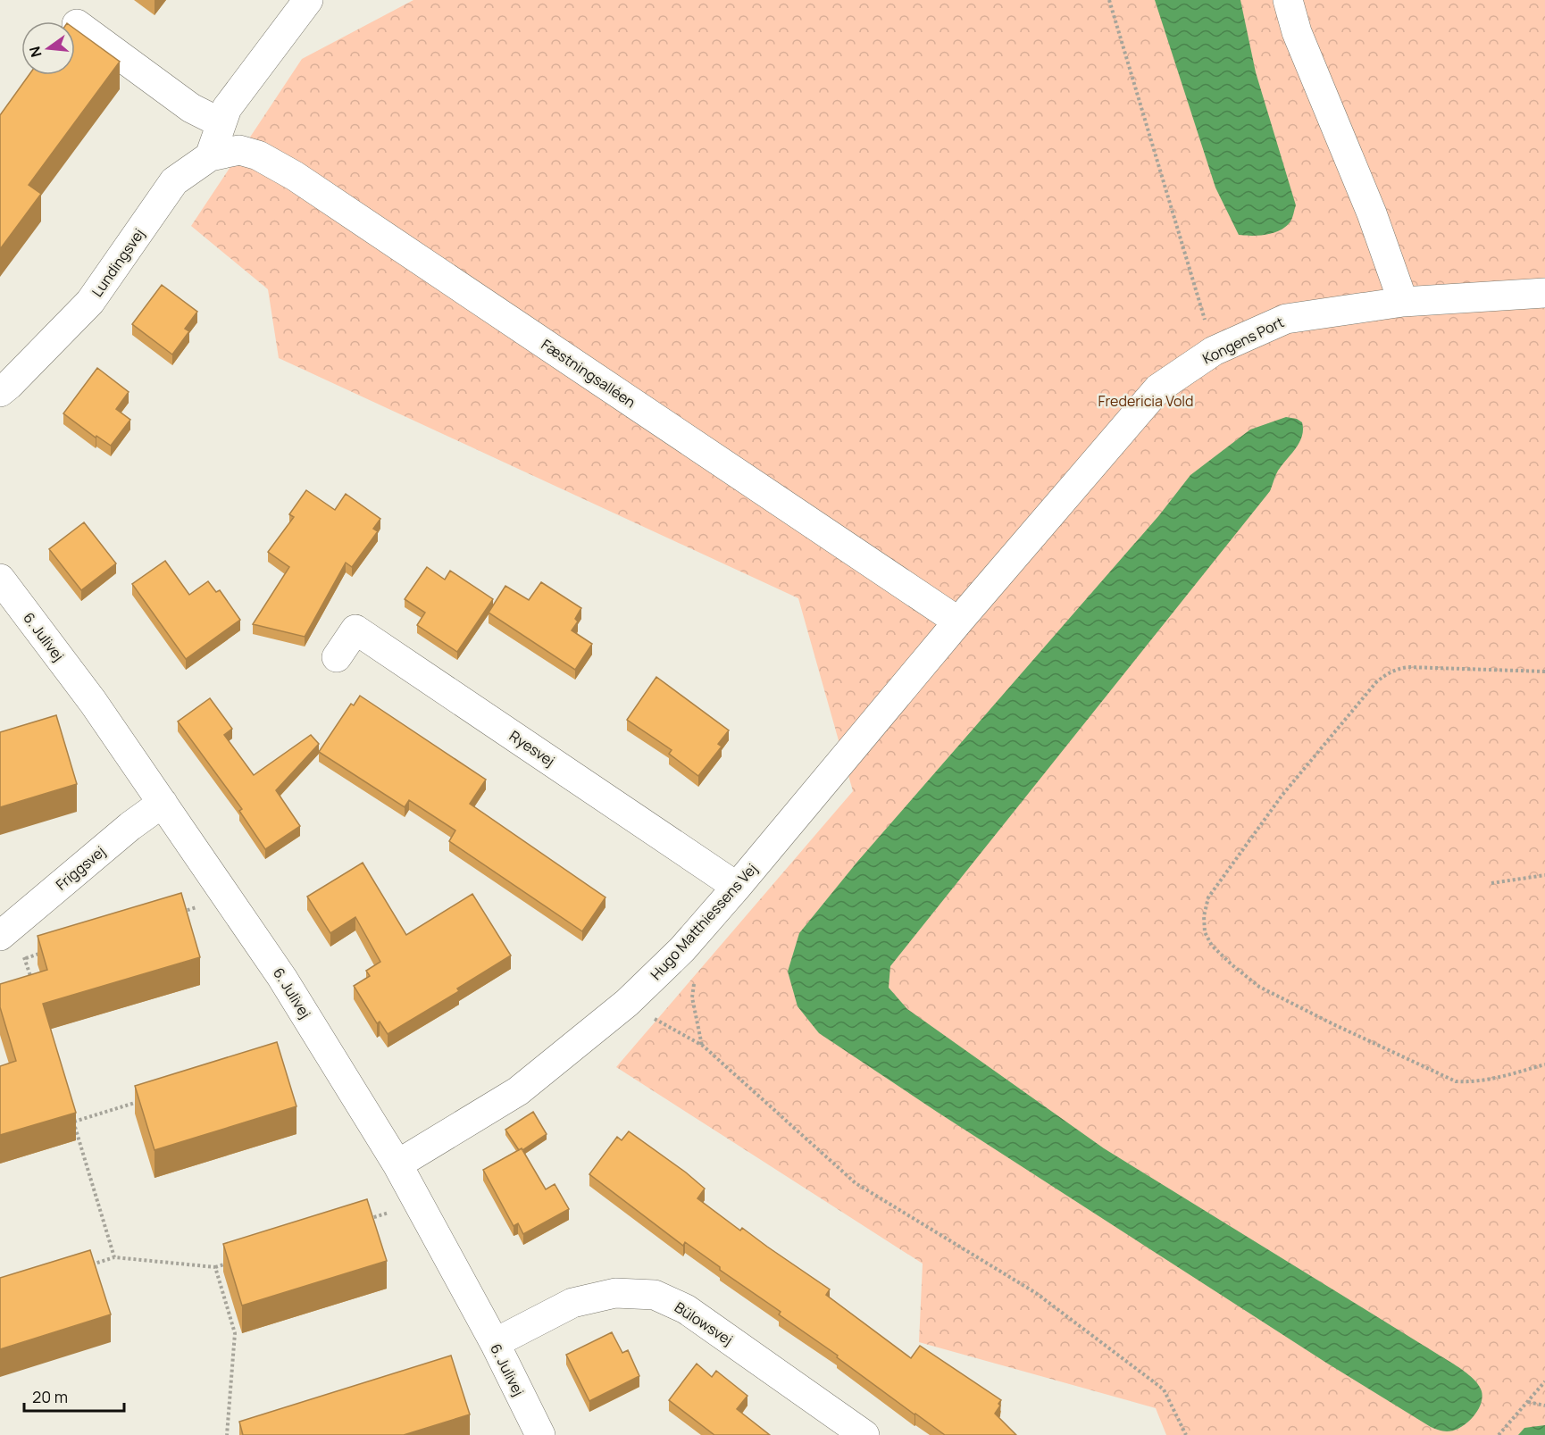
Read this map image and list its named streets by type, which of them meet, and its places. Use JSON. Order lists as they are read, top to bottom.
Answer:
{
  "streets": {
    "street": [
      "Lundingsvej",
      "Kongens Port",
      "Fæstningsalléen",
      "6. Julivej",
      "Ryesvej",
      "Friggsvej",
      "Hugo Matthiessens Vej",
      "Bülowsvej"
    ]
  },
  "crossings": [
    ["Lundingsvej", "Fæstningsalléen"],
    ["Kongens Port", "Fæstningsalléen"],
    ["Kongens Port", "Hugo Matthiessens Vej"],
    ["Fæstningsalléen", "Hugo Matthiessens Vej"],
    ["6. Julivej", "Friggsvej"],
    ["6. Julivej", "Hugo Matthiessens Vej"],
    ["6. Julivej", "Bülowsvej"],
    ["Ryesvej", "Hugo Matthiessens Vej"]
  ],
  "parks": ["Fredericia Vold"],
  "scale_bar": "20 m",
  "north": "left"
}
